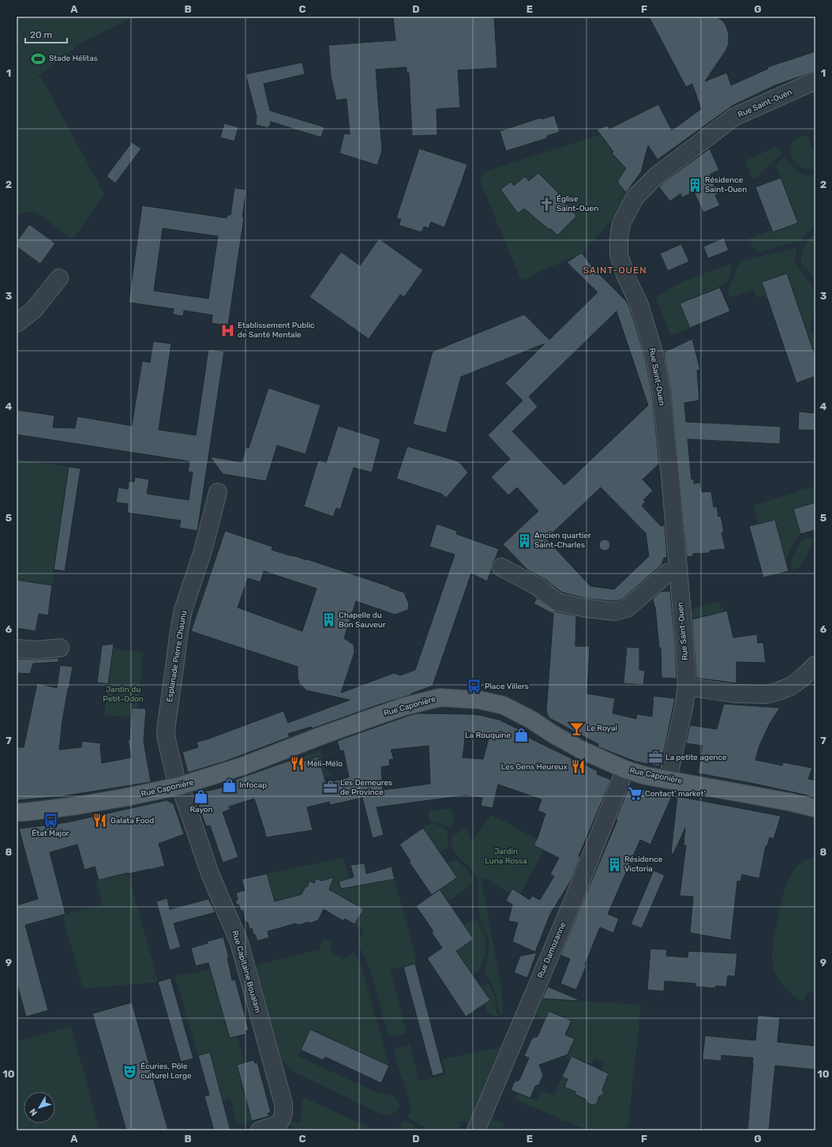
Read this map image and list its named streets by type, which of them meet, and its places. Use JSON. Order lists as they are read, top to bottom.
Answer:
{
  "streets": {
    "main road": ["Rue Caponière"],
    "street": [
      "Rue Saint-Ouen",
      "Esplanade Pierre Chaunu",
      "Rue Damozanne",
      "Rue Capitaine Boualam"
    ]
  },
  "crossings": [
    ["Rue Saint-Ouen", "Rue Caponière"],
    ["Esplanade Pierre Chaunu", "Rue Caponière"],
    ["Esplanade Pierre Chaunu", "Rue Capitaine Boualam"],
    ["Rue Caponière", "Rue Damozanne"],
    ["Rue Caponière", "Rue Capitaine Boualam"]
  ],
  "districts": ["SAINT-OUEN"],
  "parks": ["Jardin du Petit-Odon", "Jardin Luna Rossa"],
  "places": {
    "sports": ["Stade Hélitas"],
    "building": [
      "Résidence Saint-Ouen",
      "Ancien quartier Saint-Charles",
      "Chapelle du Bon Sauveur",
      "Résidence Victoria"
    ],
    "church": ["Église Saint-Ouen"],
    "hospital": ["Etablissement Public de Santé Mentale"],
    "bus stop": ["Place Villers", "État Major"],
    "bar": ["Le Royal"],
    "shop": ["La Rouquine", "Infocap", "Rayon"],
    "office": ["La petite agence", "Les Demeures de Province"],
    "restaurant": ["Méli-Mélo", "Les Gens Heureux", "Galata Food"],
    "supermarket": ["Contact' market'"],
    "theatre": ["Écuries, Pôle culturel Lorge"]
  },
  "scale_bar": "20 m",
  "north": "bottom left",
  "grid": {
    "columns": [
      "A",
      "B",
      "C",
      "D",
      "E",
      "F",
      "G"
    ],
    "rows": [
      "1",
      "2",
      "3",
      "4",
      "5",
      "6",
      "7",
      "8",
      "9",
      "10"
    ]
  }
}
